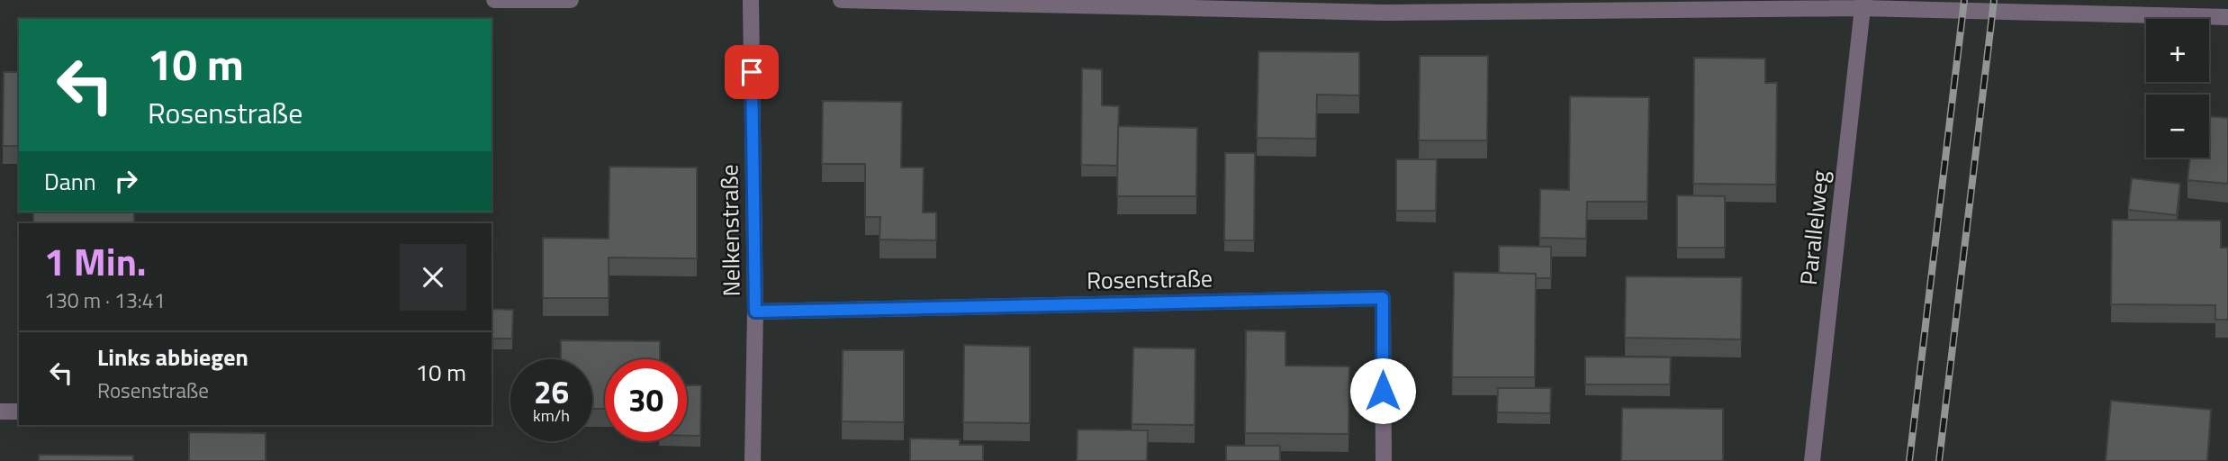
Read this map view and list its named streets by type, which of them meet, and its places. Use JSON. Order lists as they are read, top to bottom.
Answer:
{
  "streets": {
    "street": ["Parallelweg", "Nelkenstraße", "Rosenstraße"]
  },
  "crossings": [
    ["Nelkenstraße", "Rosenstraße"]
  ],
  "page": {
    "map_buttons": ["+", "−"],
    "turn": ["10 m", "Rosenstraße"],
    "then": "Dann",
    "heading": ["1 Min.", "130 m · 13:41"],
    "list": [
      {
        "name": "Links abbiegen",
        "note": "Rosenstraße",
        "value": "10 m"
      }
    ],
    "speed": "26 km/h",
    "limit": "30"
  }
}
